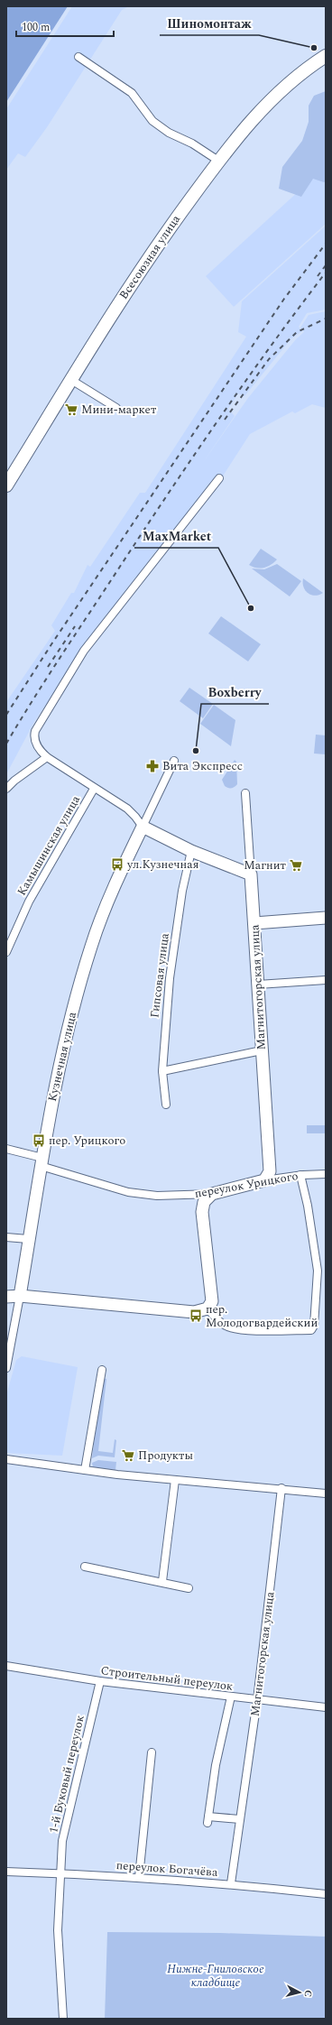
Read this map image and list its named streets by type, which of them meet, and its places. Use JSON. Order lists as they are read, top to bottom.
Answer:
{
  "streets": {
    "highway": ["Всесоюзная улица"],
    "main road": ["Магнитогорская улица", "Кузнечная улица", "переулок Урицкого"],
    "street": [
      "Камышинская улица",
      "Гипсовая улица",
      "Строительный переулок",
      "1-й Буковый переулок",
      "переулок Богачёва"
    ]
  },
  "crossings": [
    ["Магнитогорская улица", "переулок Урицкого"],
    ["Магнитогорская улица", "Строительный переулок"],
    ["Магнитогорская улица", "переулок Богачёва"],
    ["Кузнечная улица", "переулок Урицкого"],
    ["Строительный переулок", "1-й Буковый переулок"],
    ["1-й Буковый переулок", "переулок Богачёва"]
  ],
  "parks": ["Нижне-Гниловское кладбище"],
  "places": {
    "other": ["Шиномонтаж", "MaxMarket", "Boxberry"],
    "supermarket": ["Мини-маркет", "Магнит", "Продукты"],
    "pharmacy": ["Вита Экспресс"],
    "bus stop": ["ул.Кузнечная", "пер. Урицкого", "пер. Молодогвардейский"]
  },
  "scale_bar": "100 m",
  "north": "right"
}
